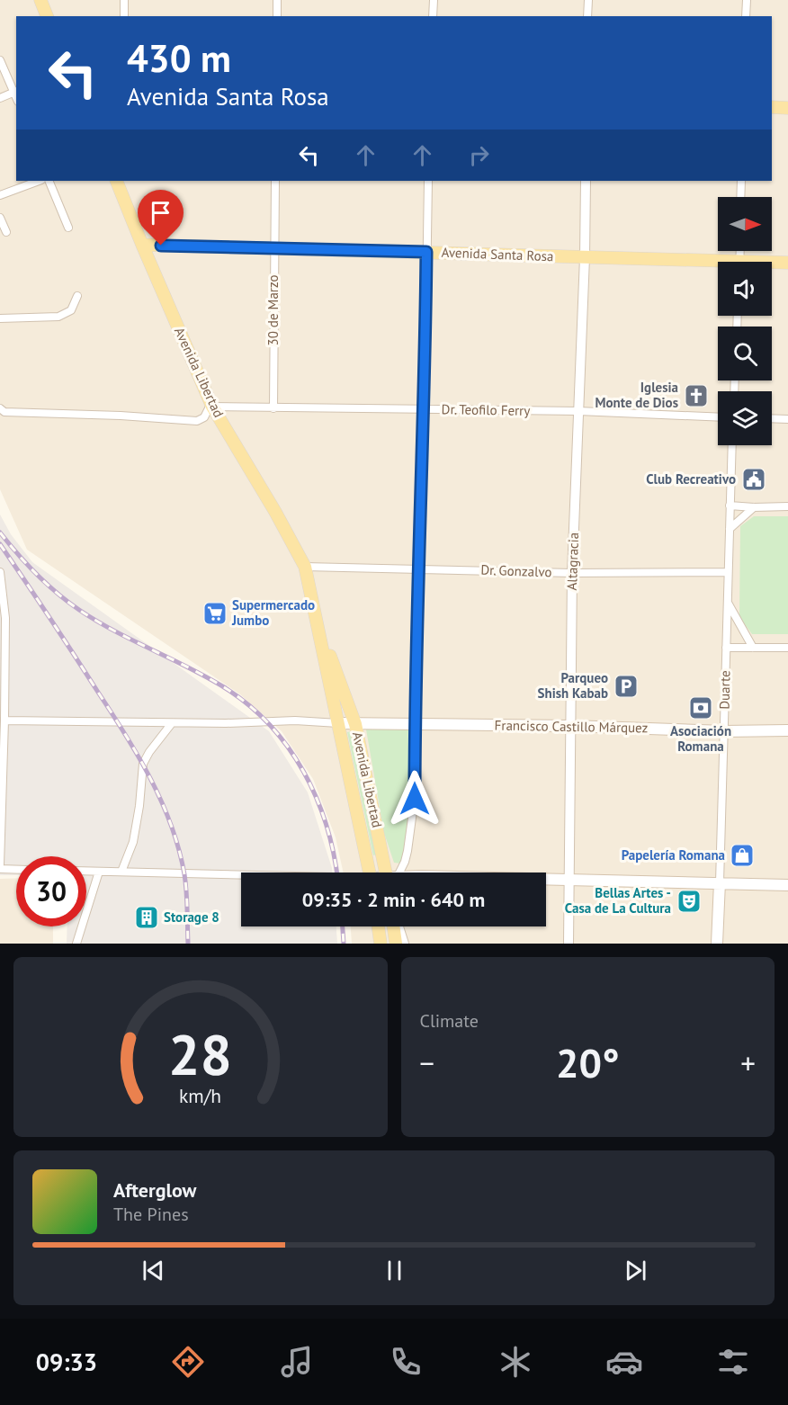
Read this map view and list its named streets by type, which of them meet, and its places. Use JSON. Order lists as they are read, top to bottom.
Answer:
{
  "streets": {
    "main road": [
      "Avenida Santa Rosa",
      "Avenida Libertad",
      "Duarte",
      "Francisco Castillo Márquez"
    ],
    "street": [
      "30 de Marzo",
      "Dr. Teofilo Ferry",
      "Altagracia",
      "Dr. Gonzalvo"
    ]
  },
  "crossings": [
    ["Avenida Santa Rosa", "30 de Marzo"],
    ["Avenida Santa Rosa", "Avenida Libertad"],
    ["Avenida Santa Rosa", "Altagracia"],
    ["30 de Marzo", "Dr. Teofilo Ferry"],
    ["Avenida Libertad", "Dr. Teofilo Ferry"],
    ["Avenida Libertad", "Dr. Gonzalvo"],
    ["Avenida Libertad", "Francisco Castillo Márquez"],
    ["Dr. Teofilo Ferry", "Altagracia"],
    ["Altagracia", "Dr. Gonzalvo"],
    ["Altagracia", "Francisco Castillo Márquez"],
    ["Dr. Gonzalvo", "Duarte"],
    ["Duarte", "Francisco Castillo Márquez"]
  ],
  "places": {
    "church": ["Iglesia Monte de Dios"],
    "public building": ["Club Recreativo"],
    "supermarket": ["Supermercado Jumbo"],
    "parking": ["Parqueo Shish Kabab"],
    "bank": ["Asociación Romana"],
    "shop": ["Papelería Romana"],
    "theatre": ["Bellas Artes - Casa de La Cultura"],
    "building": ["Storage 8"]
  },
  "north": "right",
  "page": {
    "turn": ["430 m", "Avenida Santa Rosa"],
    "limit": "30",
    "trip": "09:35 · 2 min · 640 m",
    "tile": "Climate",
    "heat": ["−", "20°", "+"],
    "song": ["Afterglow", "The Pines"],
    "tabs": "09:33",
    "gauge": ["28", "km/h"]
  }
}
